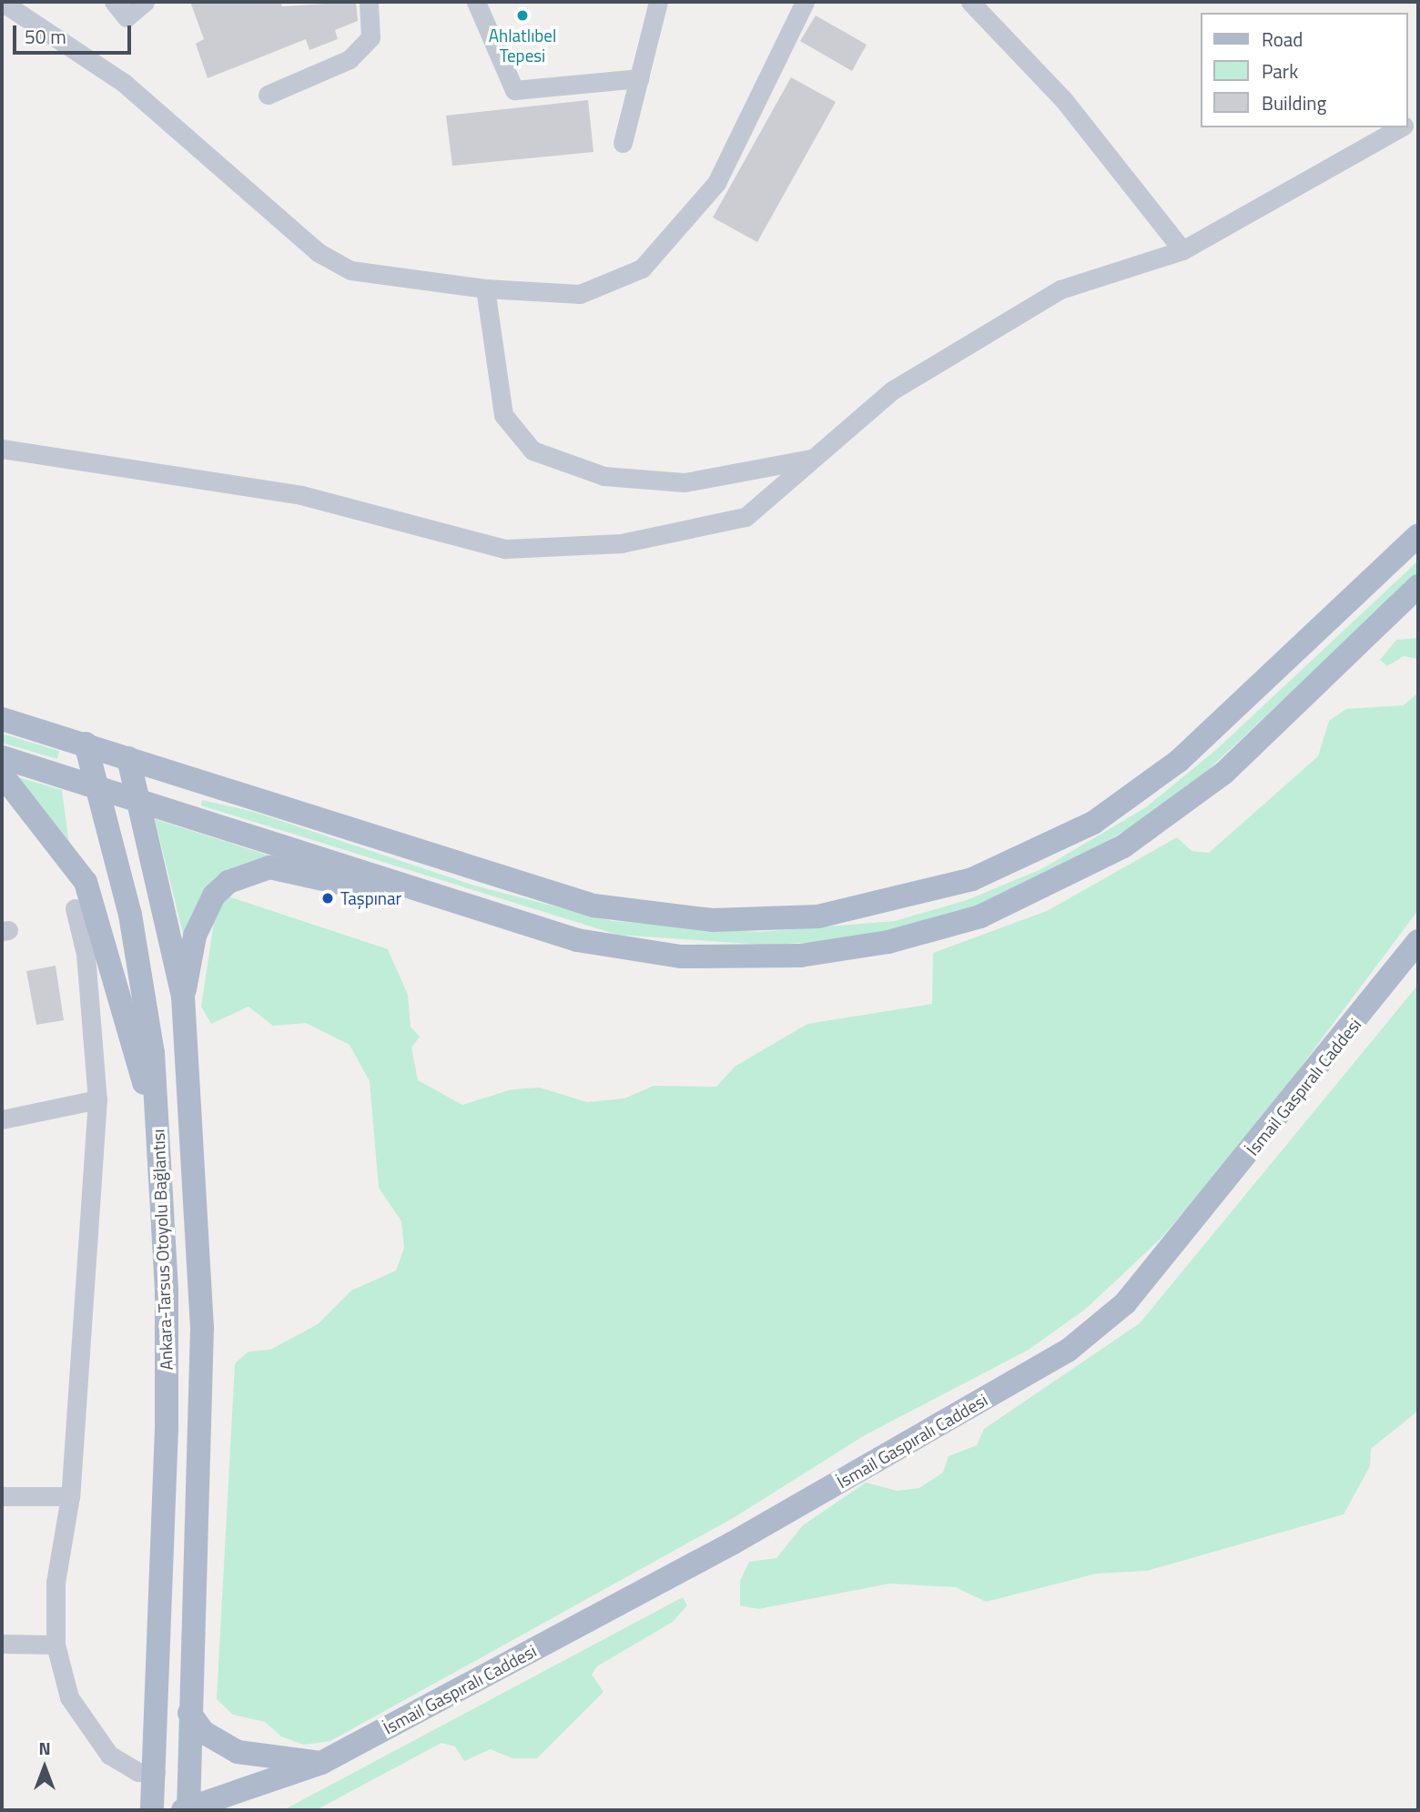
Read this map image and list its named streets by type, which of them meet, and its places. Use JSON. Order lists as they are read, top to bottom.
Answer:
{
  "streets": {
    "main road": ["İsmail Gaspıralı Caddesi", "Ankara-Tarsus Otoyolu Bağlantısı"]
  },
  "crossings": [
    ["İsmail Gaspıralı Caddesi", "Ankara-Tarsus Otoyolu Bağlantısı"]
  ],
  "places": ["Ahlatlıbel Tepesi", "Taşpınar"],
  "legend": ["Road", "Park", "Building"],
  "scale_bar": "50 m",
  "north": "top"
}
